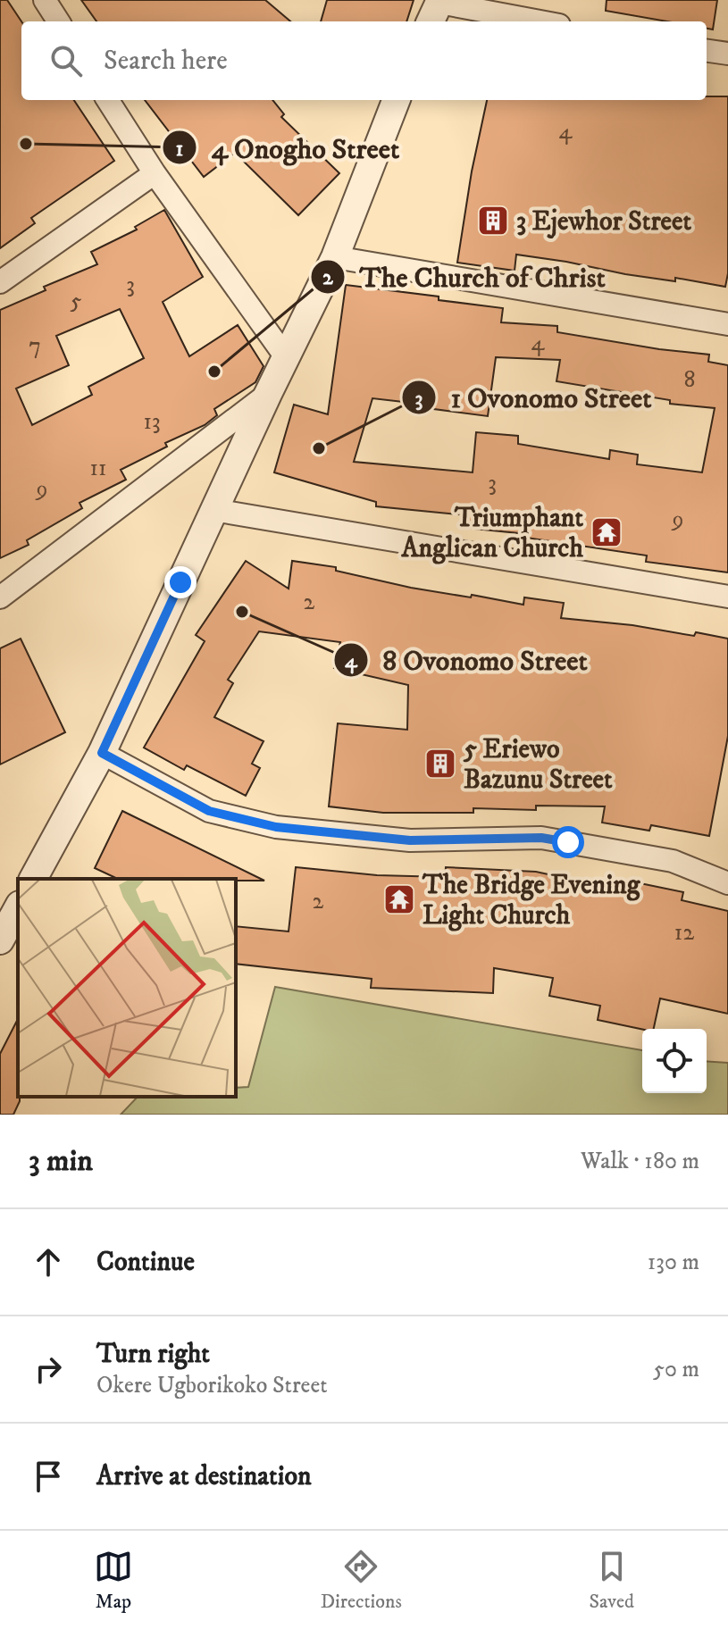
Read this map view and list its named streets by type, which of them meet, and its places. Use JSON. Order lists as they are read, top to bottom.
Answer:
{
  "places": {
    "other": [
      "4 Onogho Street",
      "The Church of Christ",
      "1 Ovonomo Street",
      "8 Ovonomo Street"
    ],
    "building": ["3 Ejewhor Street", "5 Eriewo Bazunu Street"],
    "temple": ["Triumphant Anglican Church", "The Bridge Evening Light Church"]
  },
  "house_numbers": [
    "4",
    "3",
    "5",
    "4",
    "7",
    "8",
    "13",
    "11",
    "3",
    "9",
    "9",
    "2",
    "2",
    "12"
  ],
  "page": {
    "search": "Search here",
    "heading": ["3 min", "Walk · 180 m"],
    "list": [
      ["Continue", "130 m"],
      ["Turn right", "Okere Ugborikoko Street", "50 m"],
      "Arrive at destination"
    ],
    "nav": ["Map", "Directions", "Saved"]
  }
}
